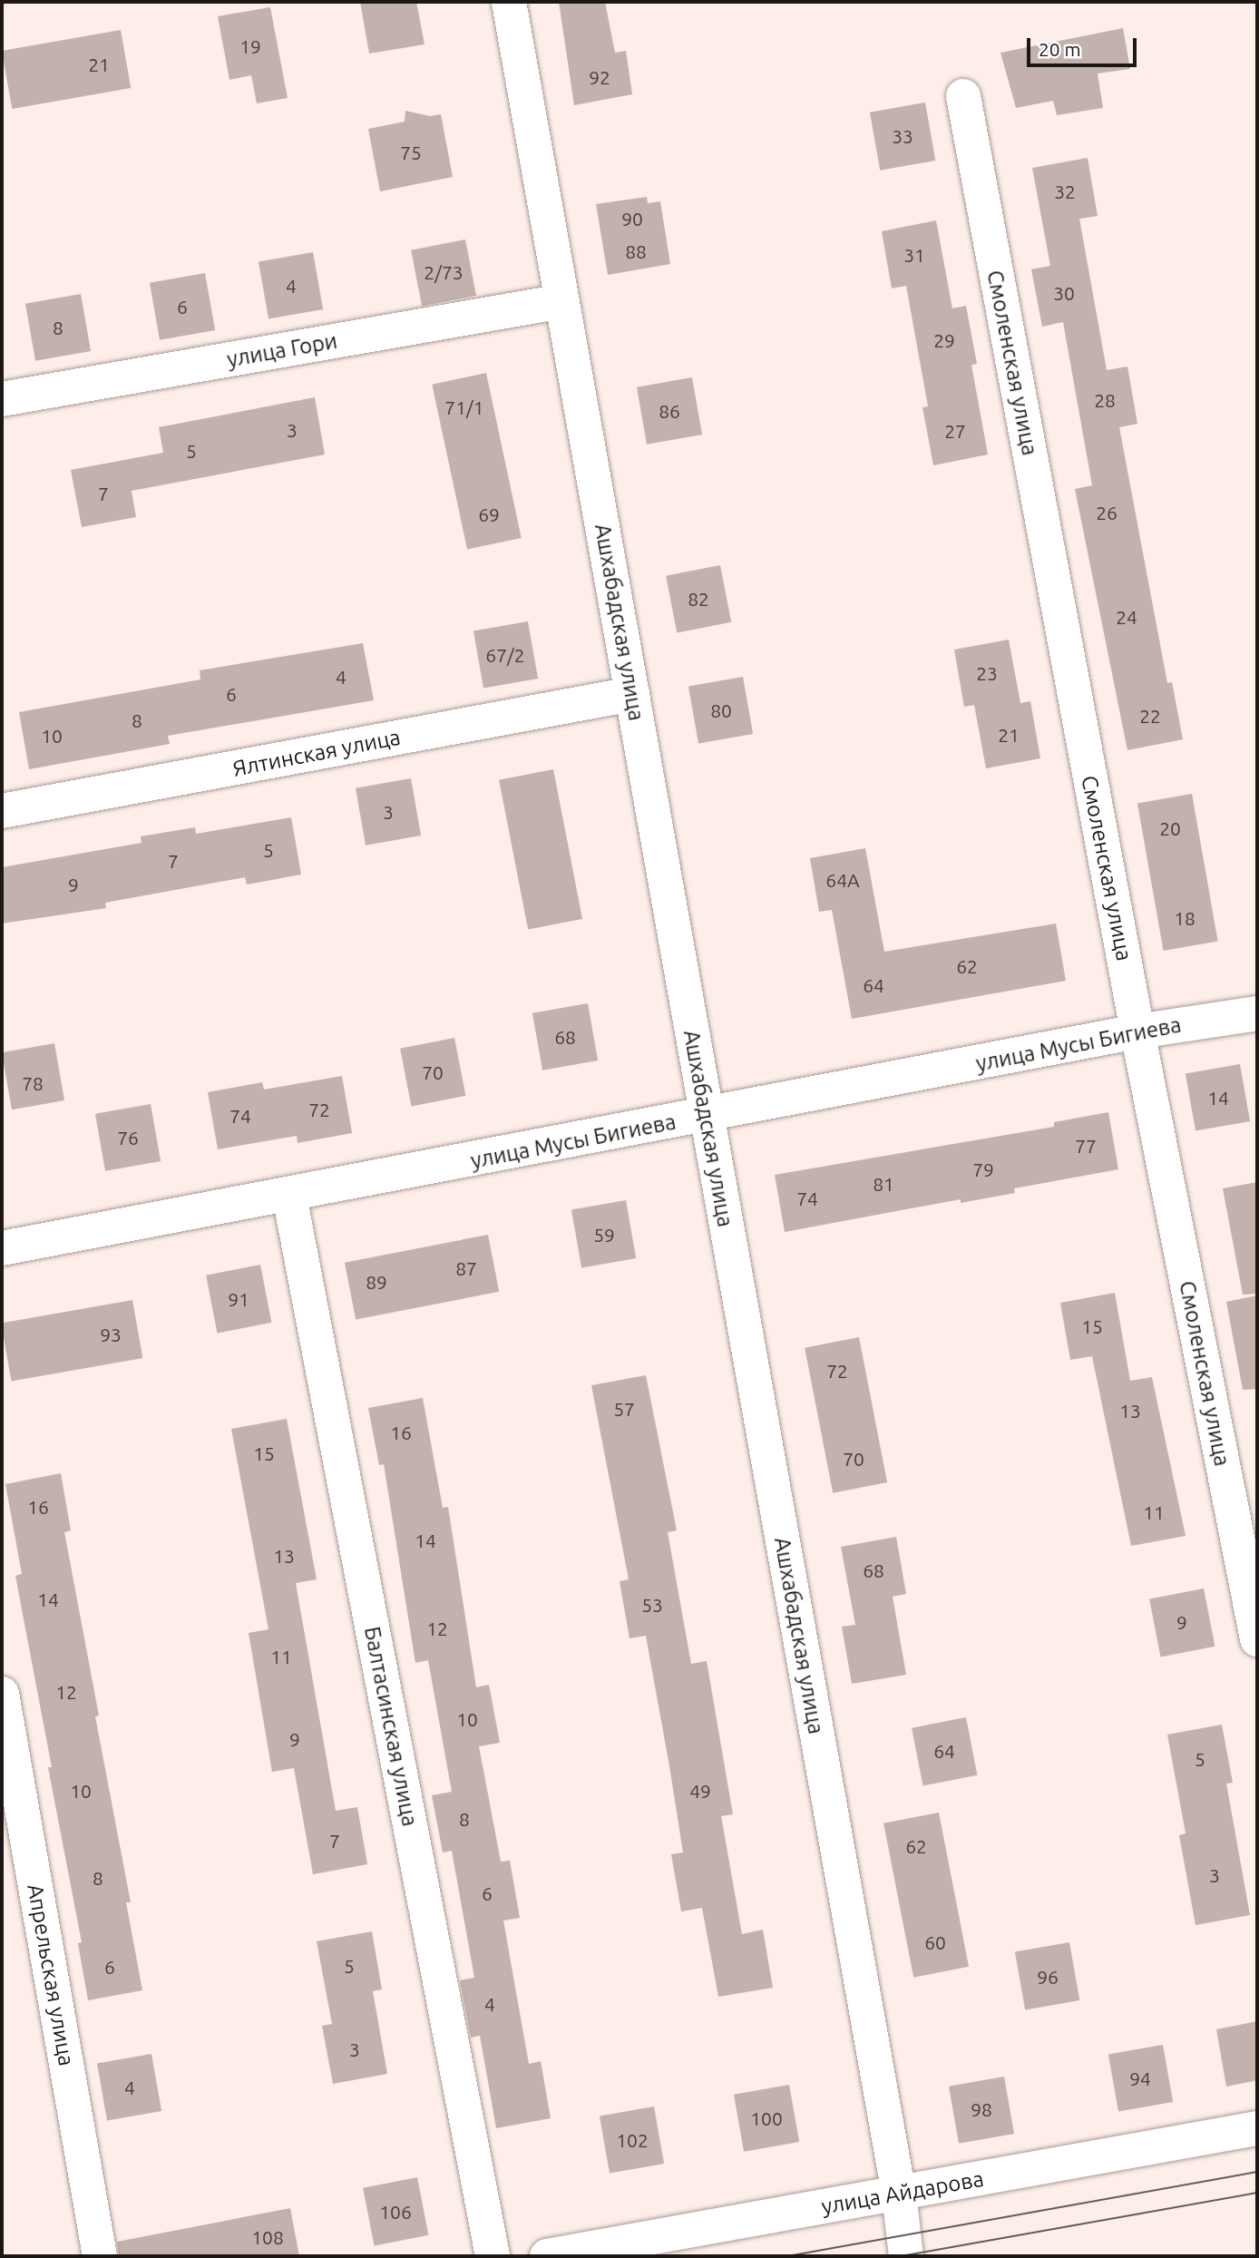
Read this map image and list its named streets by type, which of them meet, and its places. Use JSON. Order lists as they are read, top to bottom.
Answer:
{
  "streets": {
    "street": [
      "улица Гори",
      "Смоленская улица",
      "Ашхабадская улица",
      "Ялтинская улица",
      "улица Мусы Бигиева",
      "Балтасинская улица",
      "Апрельская улица",
      "улица Айдарова"
    ]
  },
  "crossings": [
    ["улица Гори", "Ашхабадская улица"],
    ["Смоленская улица", "улица Мусы Бигиева"],
    ["Ашхабадская улица", "Ялтинская улица"],
    ["Ашхабадская улица", "улица Мусы Бигиева"],
    ["Ашхабадская улица", "улица Айдарова"],
    ["улица Мусы Бигиева", "Балтасинская улица"]
  ],
  "house_numbers": [
    "19",
    "21",
    "92",
    "33",
    "75",
    "32",
    "90",
    "88",
    "31",
    "2/73",
    "4",
    "30",
    "6",
    "8",
    "29",
    "28",
    "71/1",
    "86",
    "3",
    "27",
    "5",
    "7",
    "26",
    "69",
    "82",
    "24",
    "67/2",
    "23",
    "4",
    "6",
    "80",
    "22",
    "8",
    "21",
    "10",
    "3",
    "20",
    "5",
    "7",
    "64А",
    "9",
    "18",
    "62",
    "64",
    "68",
    "70",
    "78",
    "14",
    "72",
    "74",
    "76",
    "77",
    "79",
    "81",
    "74",
    "59",
    "87",
    "89",
    "91",
    "15",
    "93",
    "72",
    "57",
    "13",
    "16",
    "15",
    "70",
    "16",
    "11",
    "14",
    "13",
    "68",
    "14",
    "53",
    "9",
    "12",
    "11",
    "12",
    "10",
    "9",
    "64",
    "5",
    "10",
    "49",
    "8",
    "7",
    "62",
    "3",
    "8",
    "6",
    "60",
    "5",
    "6",
    "96",
    "4",
    "3",
    "94",
    "4",
    "98",
    "100",
    "102",
    "106",
    "108"
  ],
  "scale_bar": "20 m"
}
